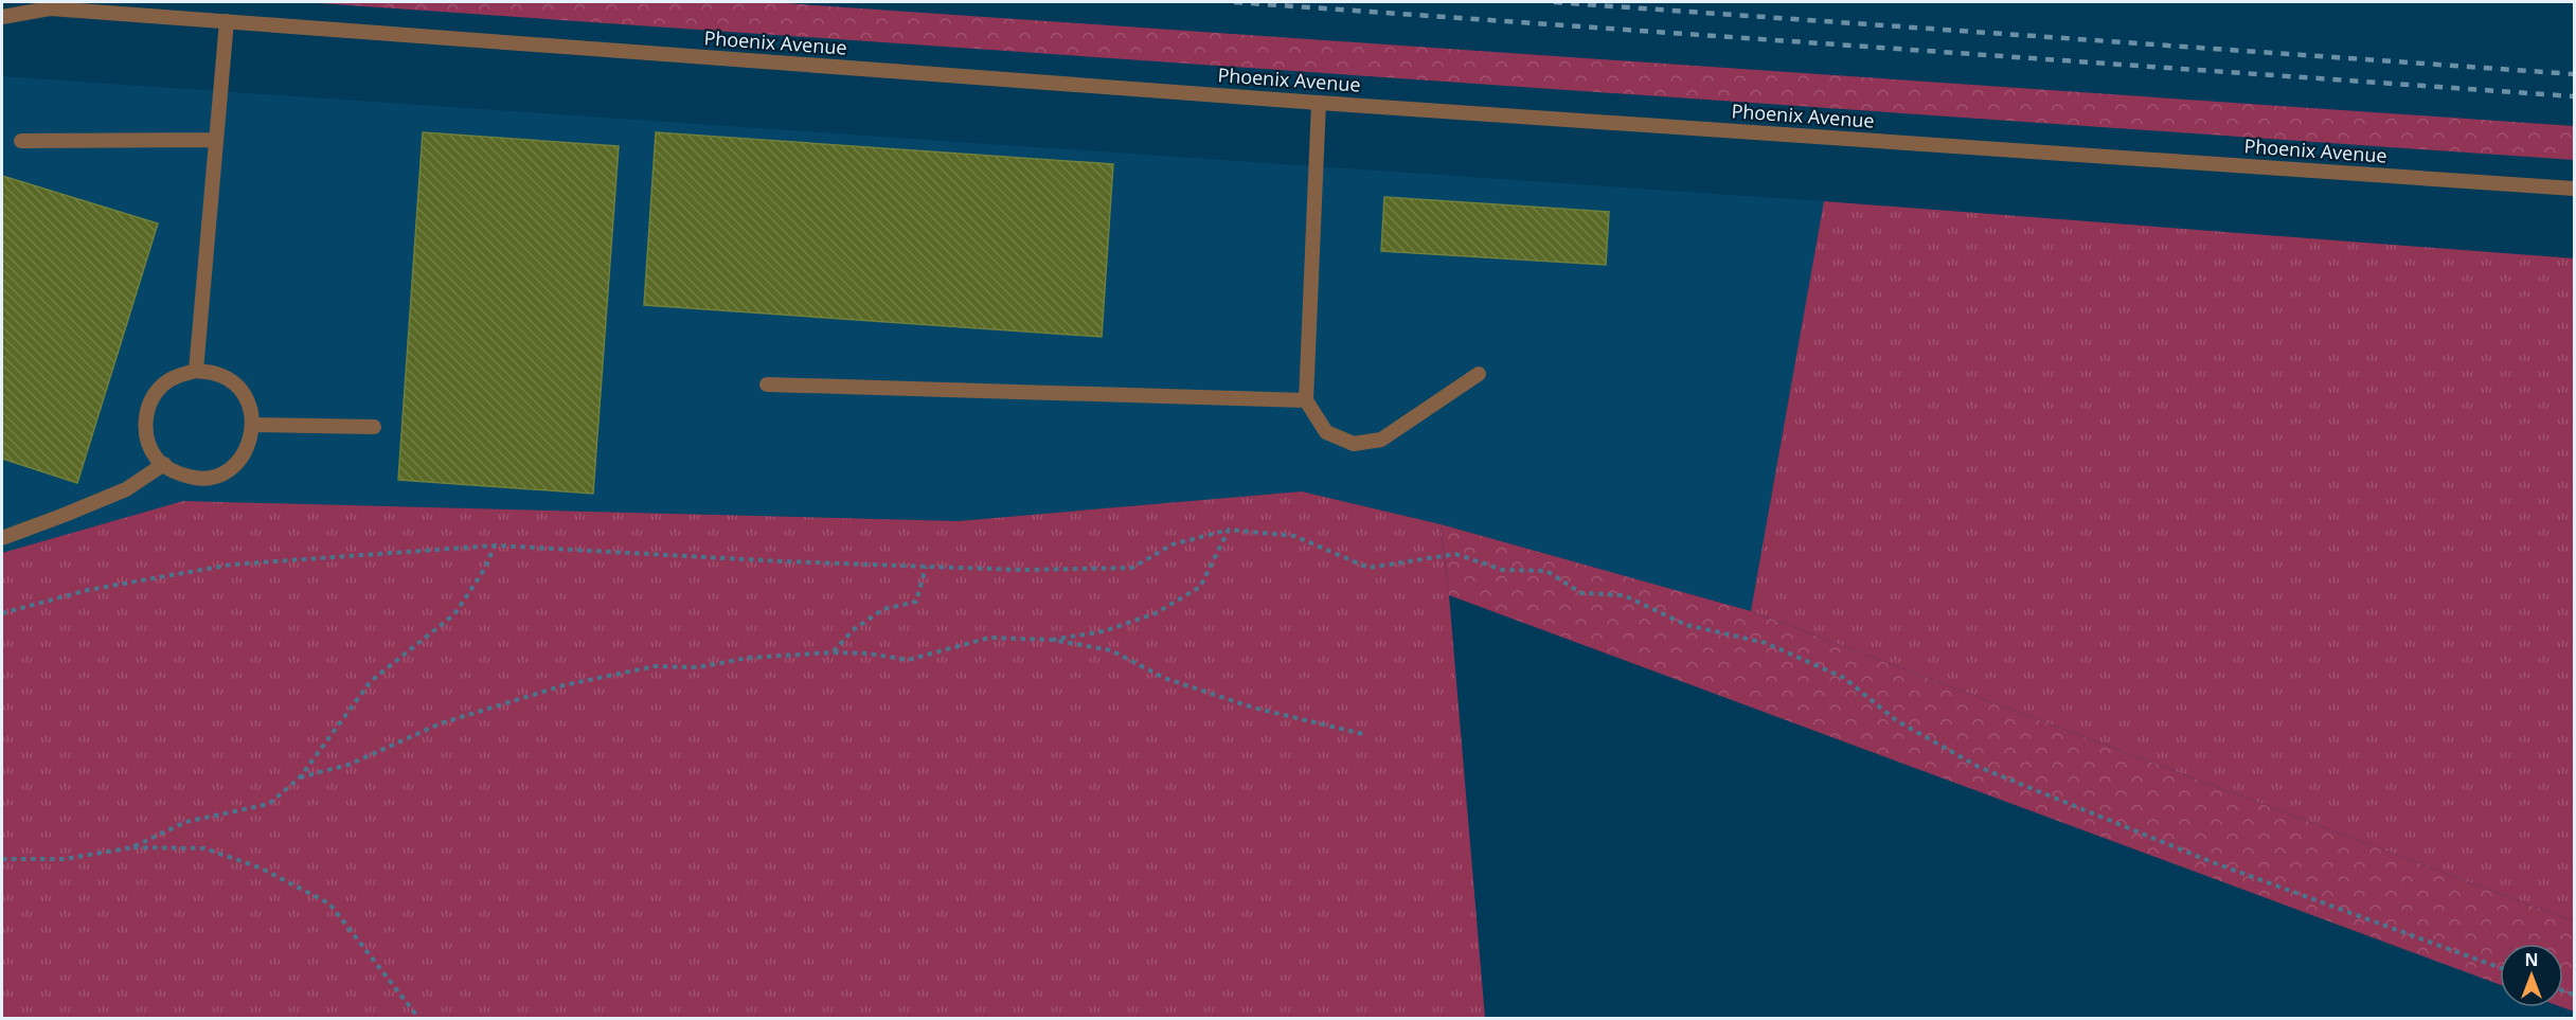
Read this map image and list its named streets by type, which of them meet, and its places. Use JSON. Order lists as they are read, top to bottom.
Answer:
{
  "streets": {
    "lane": ["Phoenix Avenue"]
  },
  "north": "top"
}
